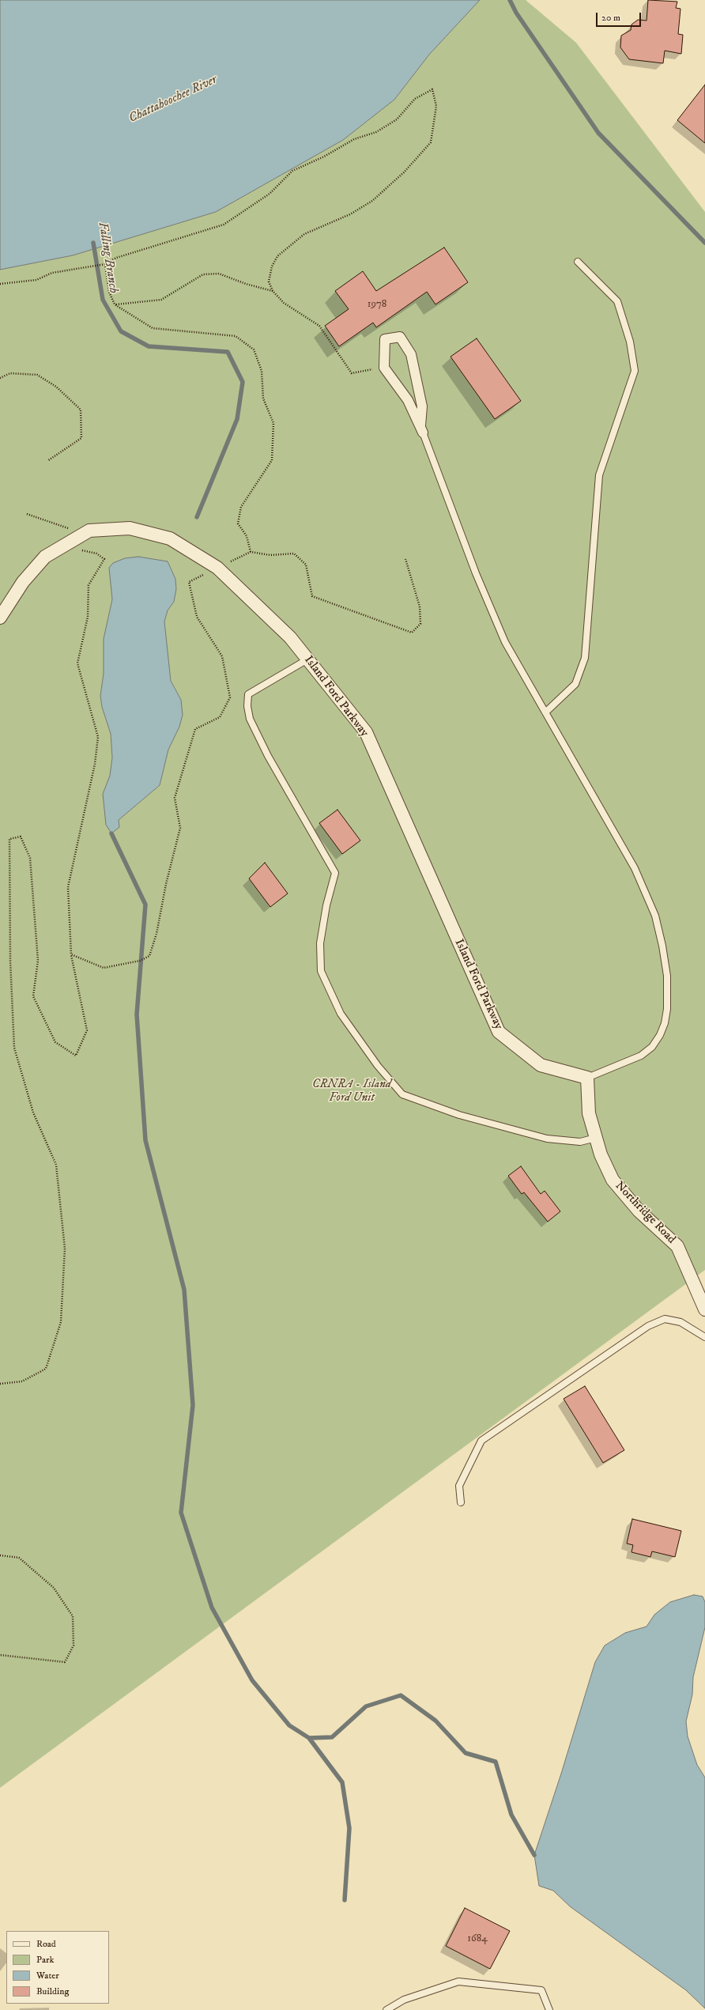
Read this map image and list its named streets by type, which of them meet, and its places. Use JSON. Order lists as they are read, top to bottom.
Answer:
{
  "streets": {
    "street": ["Island Ford Parkway", "Northridge Road"]
  },
  "crossings": [
    ["Island Ford Parkway", "Northridge Road"]
  ],
  "water": ["Chattahoochee River", "Falling Branch"],
  "parks": ["CRNRA - Island Ford Unit"],
  "house_numbers": ["1978", "1684"],
  "legend": [
    "Road",
    "Park",
    "Water",
    "Building"
  ],
  "scale_bar": "20 m"
}
